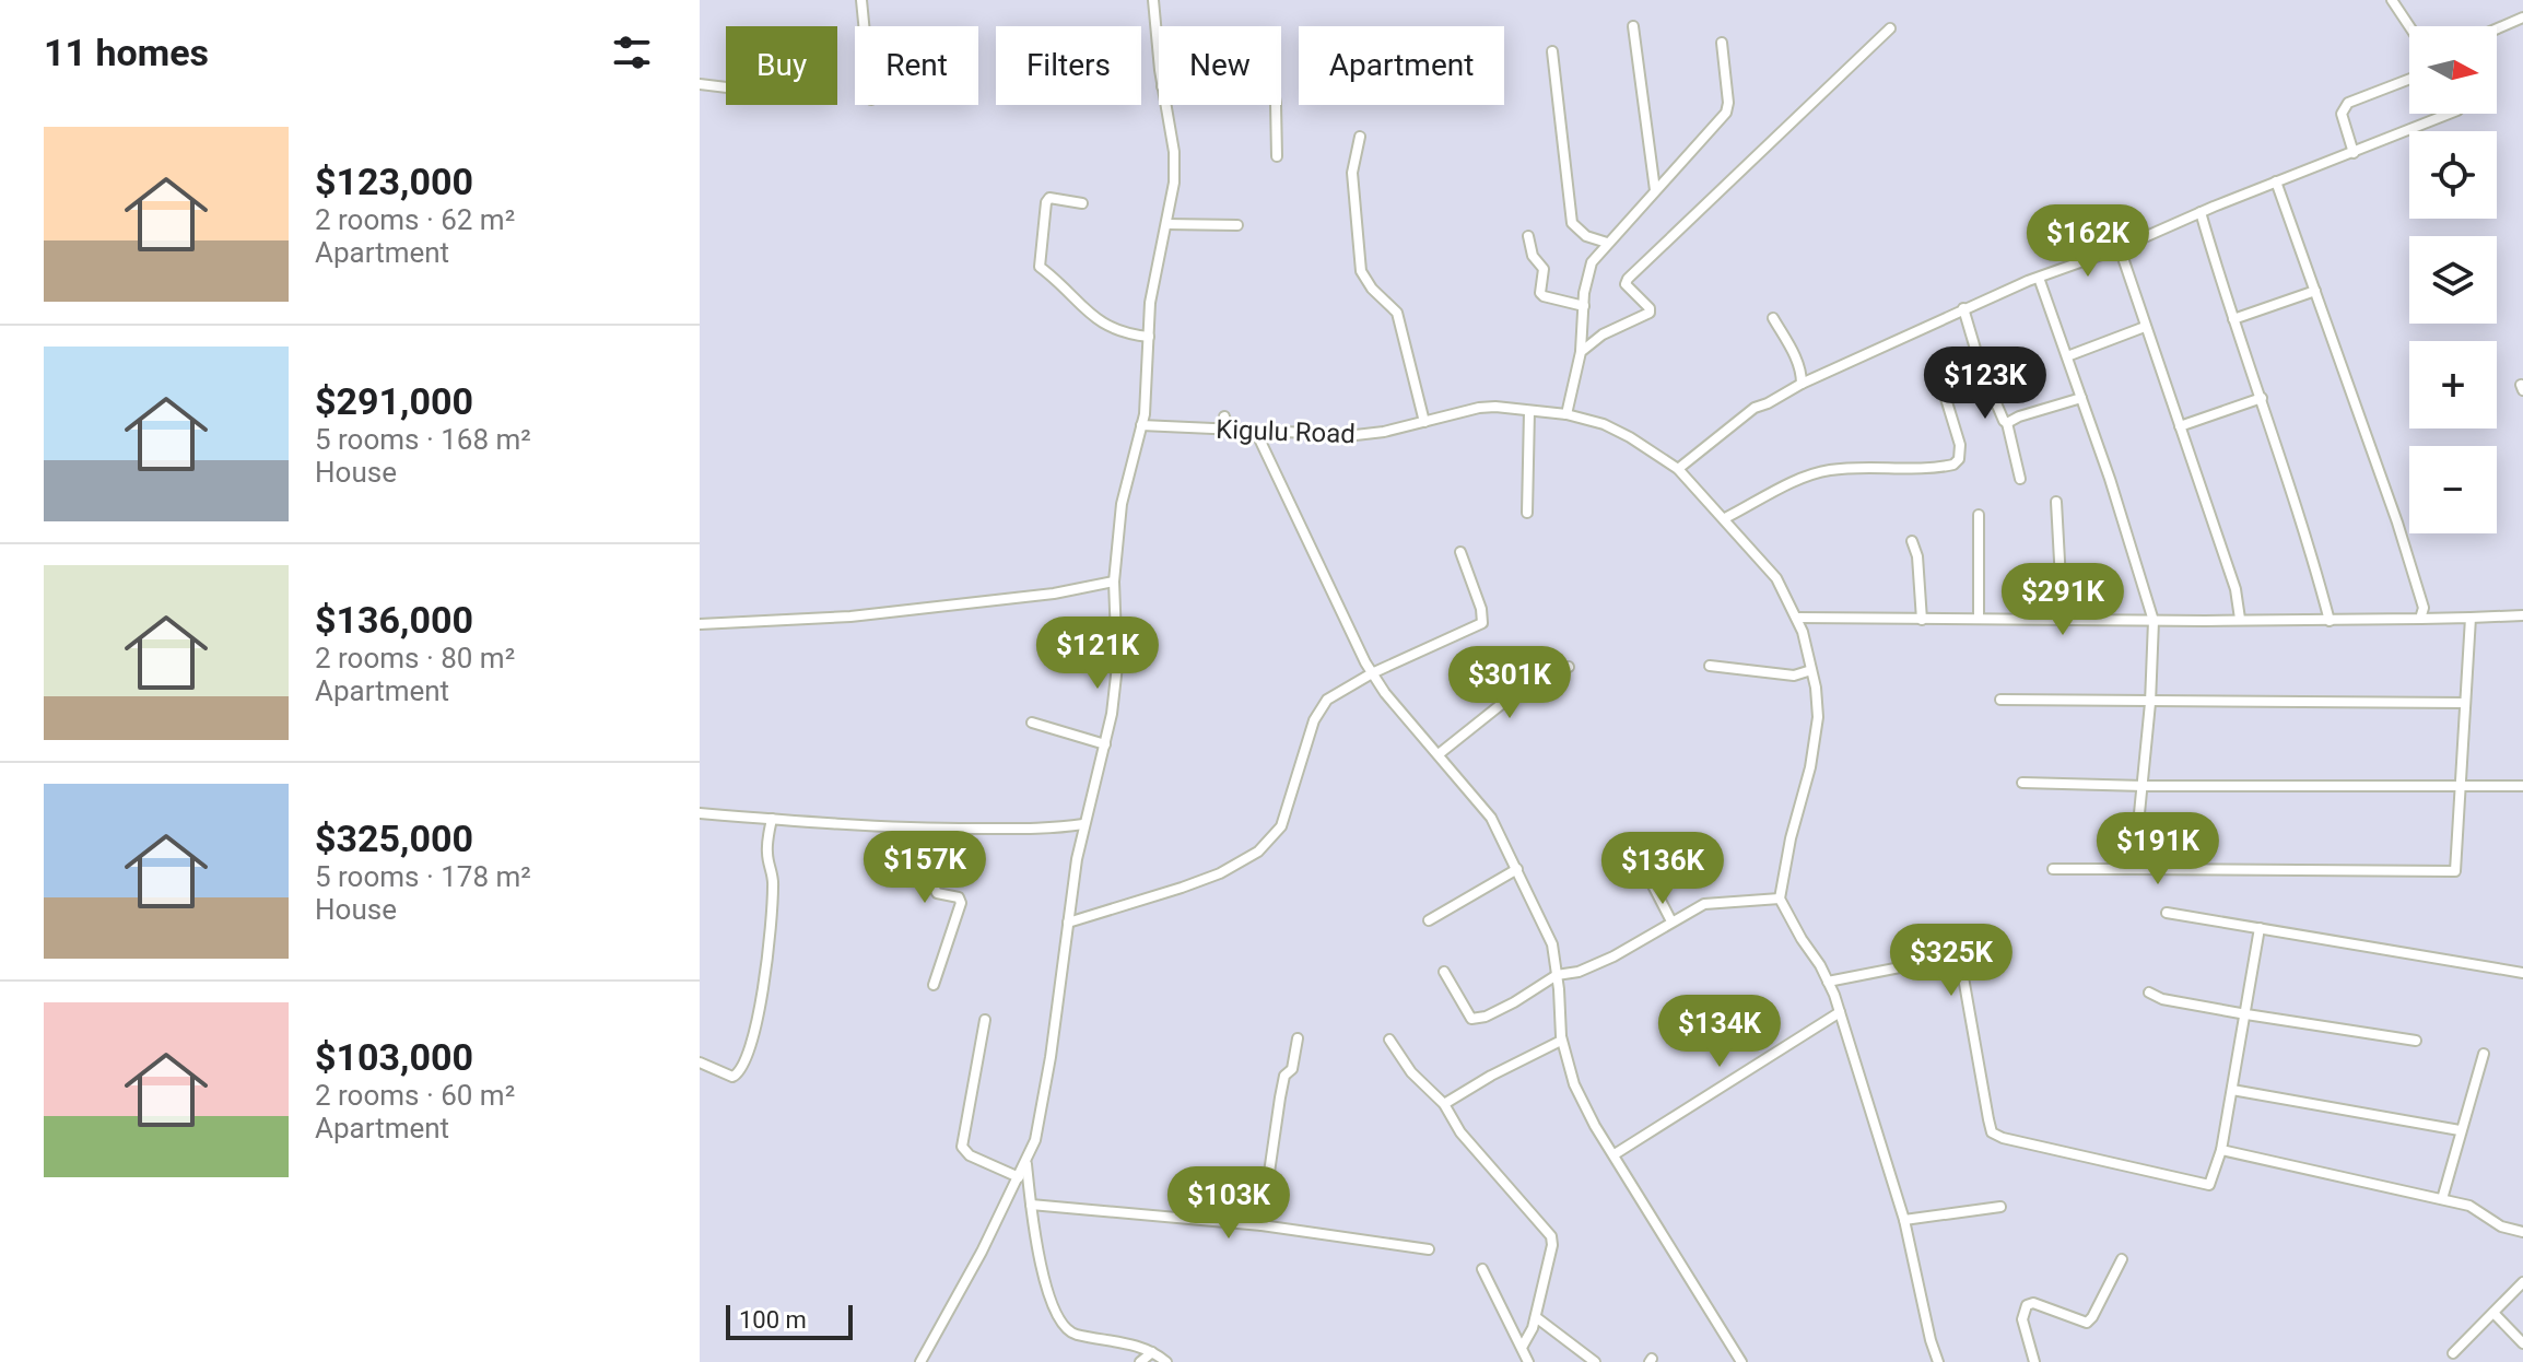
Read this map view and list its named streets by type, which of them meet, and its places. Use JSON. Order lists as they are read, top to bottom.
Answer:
{
  "streets": {
    "street": ["Kigulu Road"]
  },
  "scale_bar": "100 m",
  "north": "right",
  "page": {
    "heading": "11 homes",
    "map_buttons": ["+", "−"],
    "chip": [
      "Buy",
      "Rent",
      "Filters",
      "New",
      "Apartment"
    ],
    "list": [
      {
        "name": "$123,000",
        "note": "2 rooms · 62 m² · Apartment"
      },
      {
        "name": "$291,000",
        "note": "5 rooms · 168 m² · House"
      },
      {
        "name": "$136,000",
        "note": "2 rooms · 80 m² · Apartment"
      },
      {
        "name": "$325,000",
        "note": "5 rooms · 178 m² · House"
      },
      {
        "name": "$103,000",
        "note": "2 rooms · 60 m² · Apartment"
      }
    ],
    "price": [
      "$162K",
      "$123K",
      "$291K",
      "$121K",
      "$301K",
      "$191K",
      "$157K",
      "$136K",
      "$325K",
      "$134K",
      "$103K"
    ],
    "scale": "100 m"
  }
}
